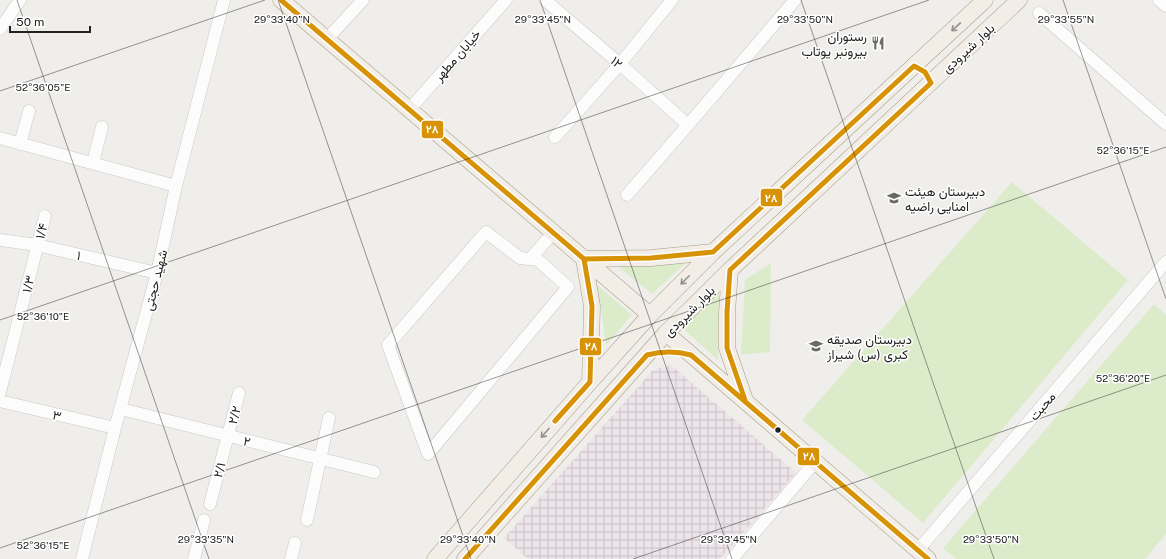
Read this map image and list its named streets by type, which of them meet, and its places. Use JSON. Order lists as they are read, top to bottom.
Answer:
{
  "streets": {
    "main road": ["بلوار شیرودی"],
    "street": [
      "خیابان مطهر",
      "۱۲",
      "۱/۴",
      "۱",
      "شهید حجتی",
      "۱/۳",
      "محبت",
      "۳",
      "۲/۲",
      "۲",
      "۲/۱"
    ]
  },
  "crossings": [
    ["۱/۴", "۱"],
    ["۱/۴", "۱/۳"],
    ["۱", "شهید حجتی"],
    ["۱", "۱/۳"],
    ["شهید حجتی", "۳"],
    ["شهید حجتی", "۲"],
    ["۲/۲", "۲"],
    ["۲/۲", "۲/۱"],
    ["۲", "۲/۱"]
  ],
  "places": {
    "restaurant": ["رستوران بیرونبر یوتاب"],
    "school or university": ["دبیرستان هیئت امنایی راضیه", "دبیرستان صدیقه کبری (س) شیراز"]
  },
  "lines": ["transit line ۲۸"],
  "scale_bar": "50 m",
  "coordinates": [
    "29°33'45\"N",
    "29°33'50\"N",
    "29°33'55\"N",
    "29°33'40\"N",
    "52°36'05\"E",
    "52°36'15\"E",
    "52°36'10\"E",
    "52°36'20\"E",
    "29°33'35\"N"
  ]
}
